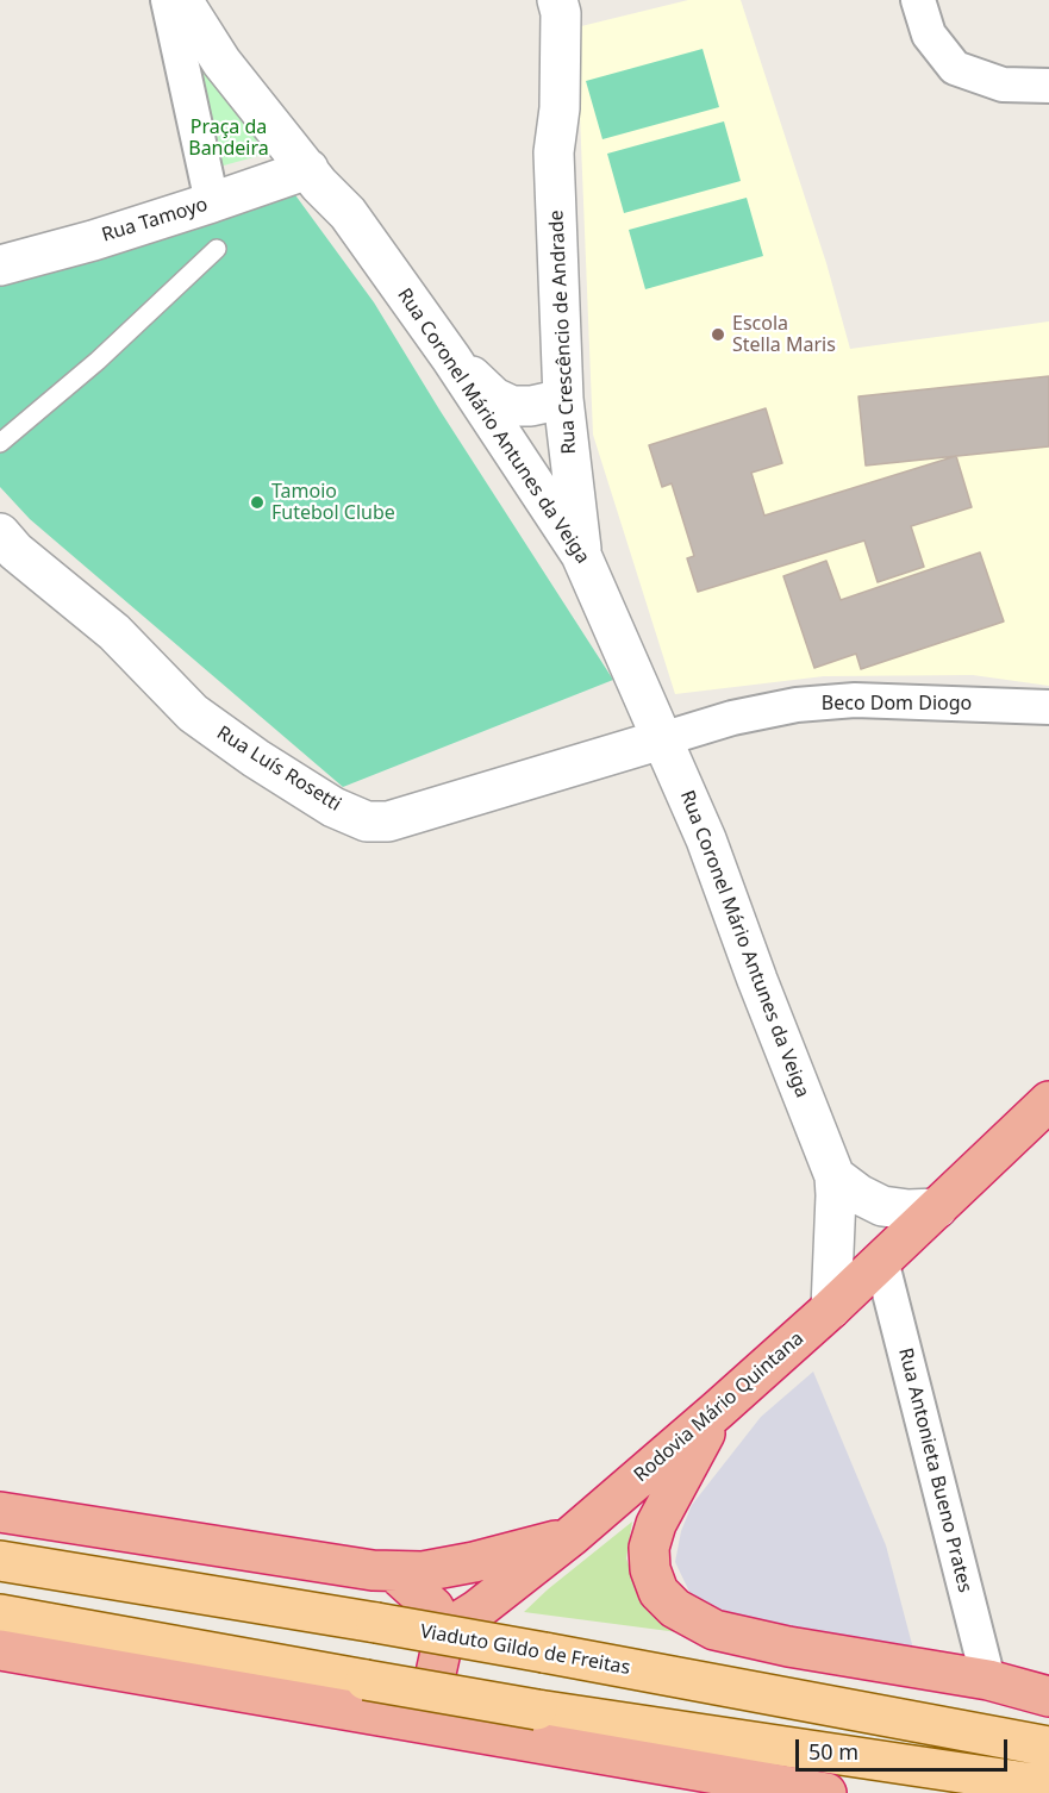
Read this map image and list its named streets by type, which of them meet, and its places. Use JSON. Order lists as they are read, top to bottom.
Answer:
{
  "streets": {
    "highway": ["Rodovia Mário Quintana"],
    "main road": ["Viaduto Gildo de Freitas"],
    "street": [
      "Rua Tamoyo",
      "Rua Crescêncio de Andrade",
      "Rua Coronel Mário Antunes da Veiga",
      "Beco Dom Diogo",
      "Rua Luís Rosetti",
      "Rua Antonieta Bueno Prates"
    ]
  },
  "crossings": [
    ["Rua Tamoyo", "Rua Coronel Mário Antunes da Veiga"],
    ["Rua Crescêncio de Andrade", "Rua Coronel Mário Antunes da Veiga"],
    ["Rua Coronel Mário Antunes da Veiga", "Beco Dom Diogo"],
    ["Rua Coronel Mário Antunes da Veiga", "Rua Luís Rosetti"],
    ["Rua Coronel Mário Antunes da Veiga", "Rodovia Mário Quintana"],
    ["Beco Dom Diogo", "Rua Luís Rosetti"],
    ["Rodovia Mário Quintana", "Rua Antonieta Bueno Prates"]
  ],
  "parks": ["Praça da Bandeira"],
  "places": ["Escola Stella Maris", "Tamoio Futebol Clube"],
  "scale_bar": "50 m"
}
